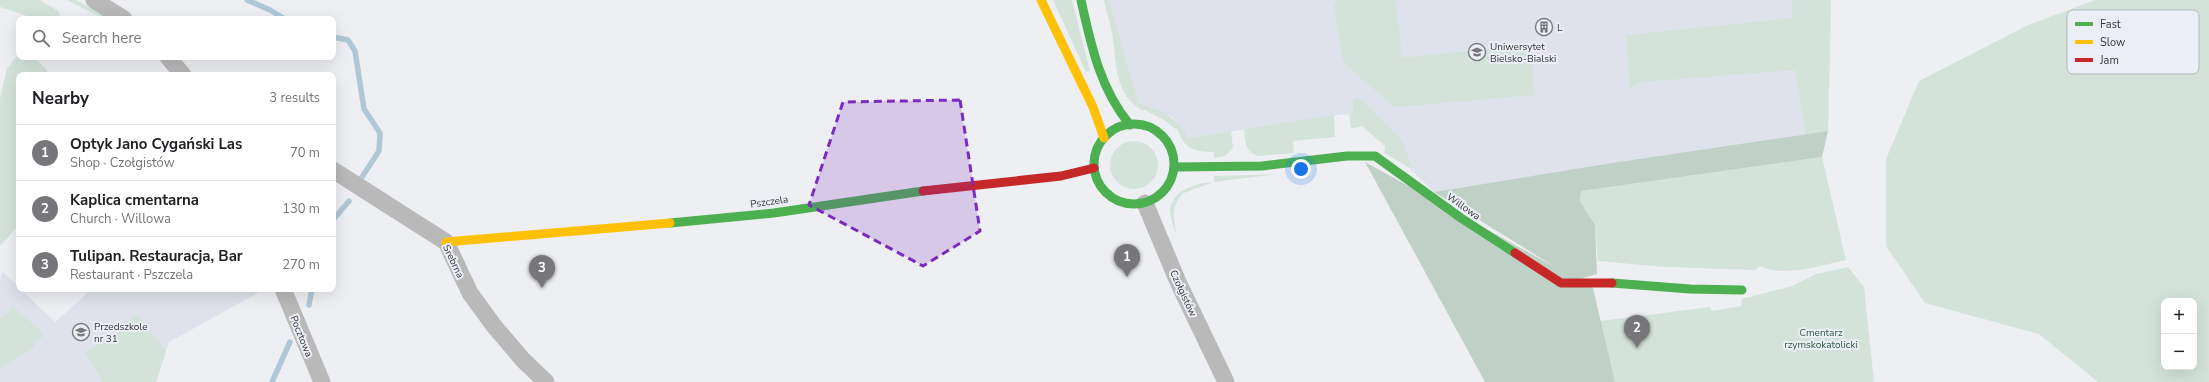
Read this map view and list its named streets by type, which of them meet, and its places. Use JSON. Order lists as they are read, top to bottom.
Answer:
{
  "streets": {
    "street": [
      "Pszczela",
      "Willowa",
      "Srebrna",
      "Czołgistów",
      "Pocztowa"
    ]
  },
  "crossings": [
    ["Pszczela", "Willowa"],
    ["Pszczela", "Srebrna"],
    ["Pszczela", "Czołgistów"],
    ["Willowa", "Czołgistów"]
  ],
  "parks": ["Cmentarz rzymskokatolicki"],
  "places": {
    "building": ["L"],
    "school or university": ["Uniwersytet Bielsko-Bialski", "Przedszkole nr 31"]
  },
  "legend": ["Fast", "Slow", "Jam"],
  "page": {
    "search": "Search here",
    "heading": ["Nearby", "3 results"],
    "list": [
      {
        "mark": "1",
        "name": "Optyk Jano Cygański Las",
        "note": "Shop · Czołgistów",
        "value": "70 m"
      },
      {
        "mark": "2",
        "name": "Kaplica cmentarna",
        "note": "Church · Willowa",
        "value": "130 m"
      },
      {
        "mark": "3",
        "name": "Tulipan. Restauracja, Bar",
        "note": "Restaurant · Pszczela",
        "value": "270 m"
      }
    ],
    "pins": ["1", "3", "2"],
    "map_buttons": ["+", "−"]
  }
}
